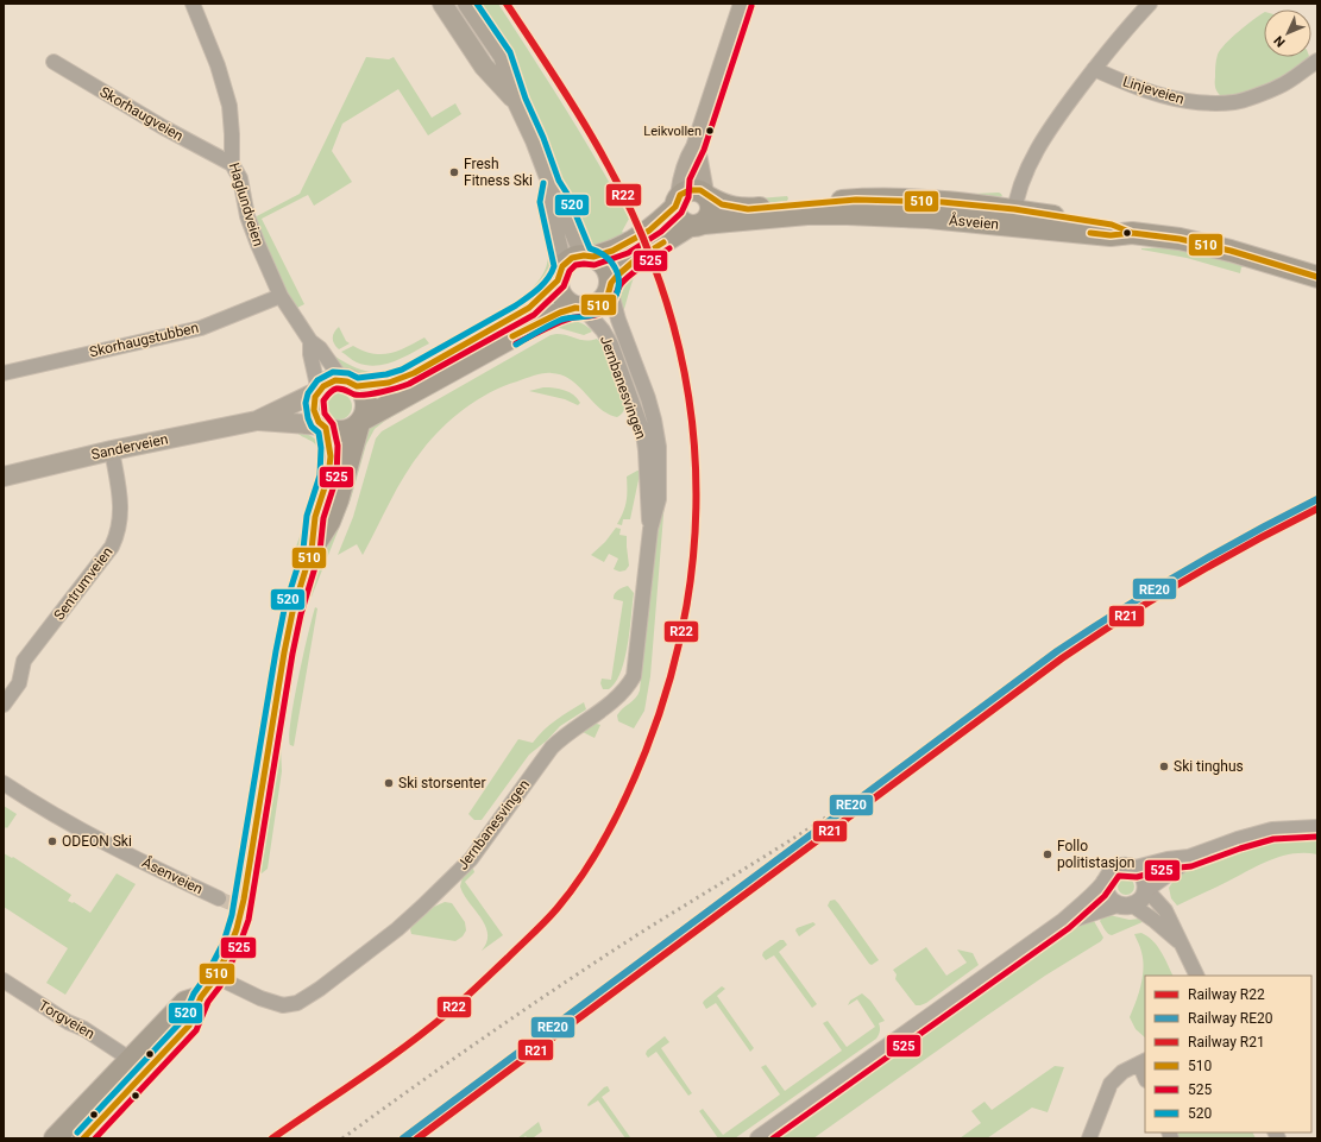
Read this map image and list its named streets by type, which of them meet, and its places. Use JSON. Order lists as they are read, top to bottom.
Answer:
{
  "streets": {
    "main road": ["Åsveien", "Sanderveien"],
    "street": [
      "Linjeveien",
      "Skorhaugveien",
      "Haglundveien",
      "Skorhaugstubben",
      "Jernbanesvingen",
      "Sentrumveien",
      "Åsenveien",
      "Torgveien"
    ]
  },
  "crossings": [
    ["Skorhaugveien", "Haglundveien"],
    ["Haglundveien", "Skorhaugstubben"],
    ["Haglundveien", "Sanderveien"],
    ["Sanderveien", "Sentrumveien"]
  ],
  "places": [
    "Leikvollen",
    "Fresh Fitness Ski",
    "Ski tinghus",
    "Ski storsenter",
    "ODEON Ski",
    "Follo politistasjon"
  ],
  "lines": [
    "rail line R22",
    "transit line 520",
    "transit line 525",
    "transit line 510",
    "rail line RE20",
    "rail line R21"
  ],
  "legend": [
    "Railway R22",
    "Railway RE20",
    "Railway R21",
    "510",
    "525",
    "520"
  ],
  "north": "bottom left"
}
